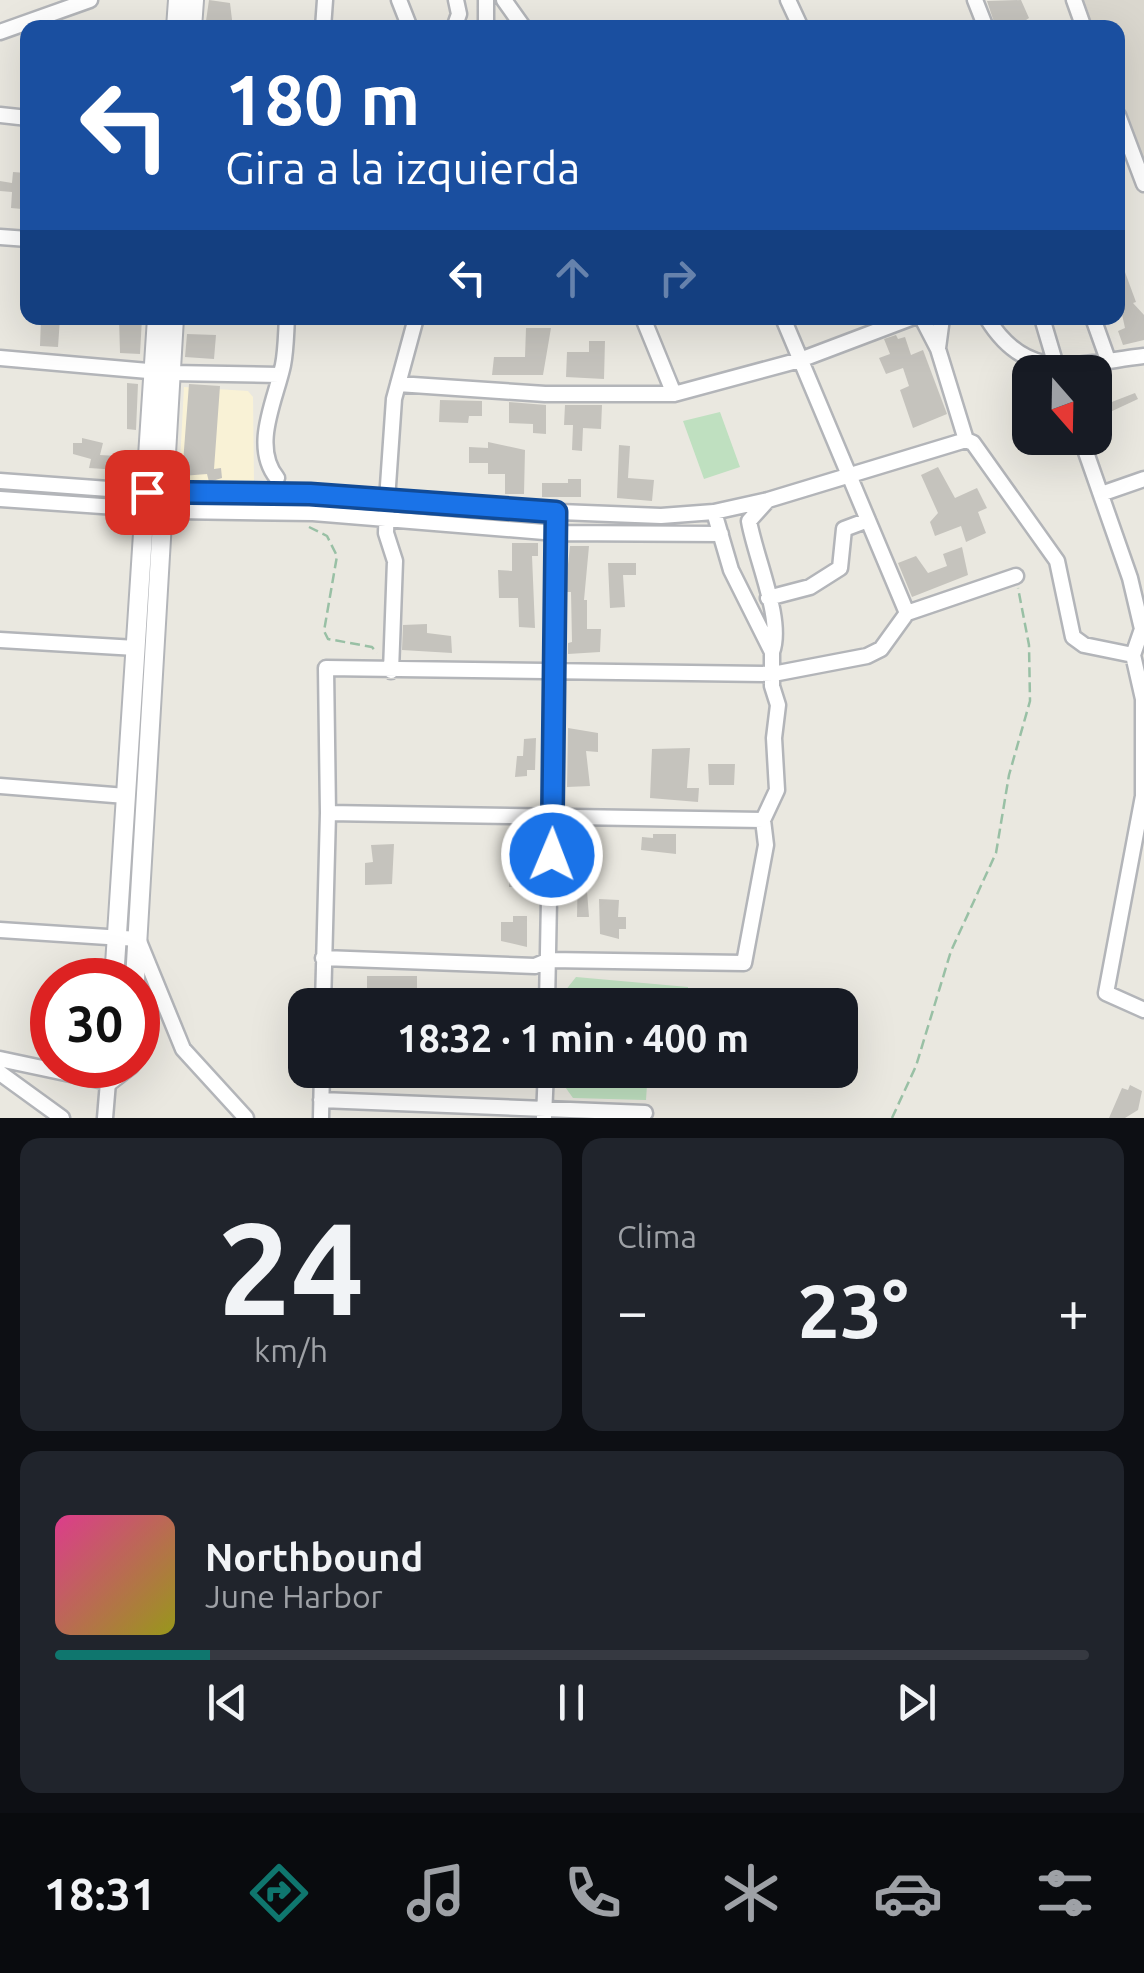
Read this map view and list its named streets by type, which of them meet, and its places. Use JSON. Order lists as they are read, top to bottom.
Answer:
{
  "north": "bottom",
  "page": {
    "turn": ["180 m", "Gira a la izquierda"],
    "limit": "30",
    "trip": "18:32 · 1 min · 400 m",
    "tile": [
      ["24", "km/h"],
      "Clima"
    ],
    "heat": ["−", "23°", "+"],
    "song": ["Northbound", "June Harbor"],
    "tabs": "18:31"
  }
}
